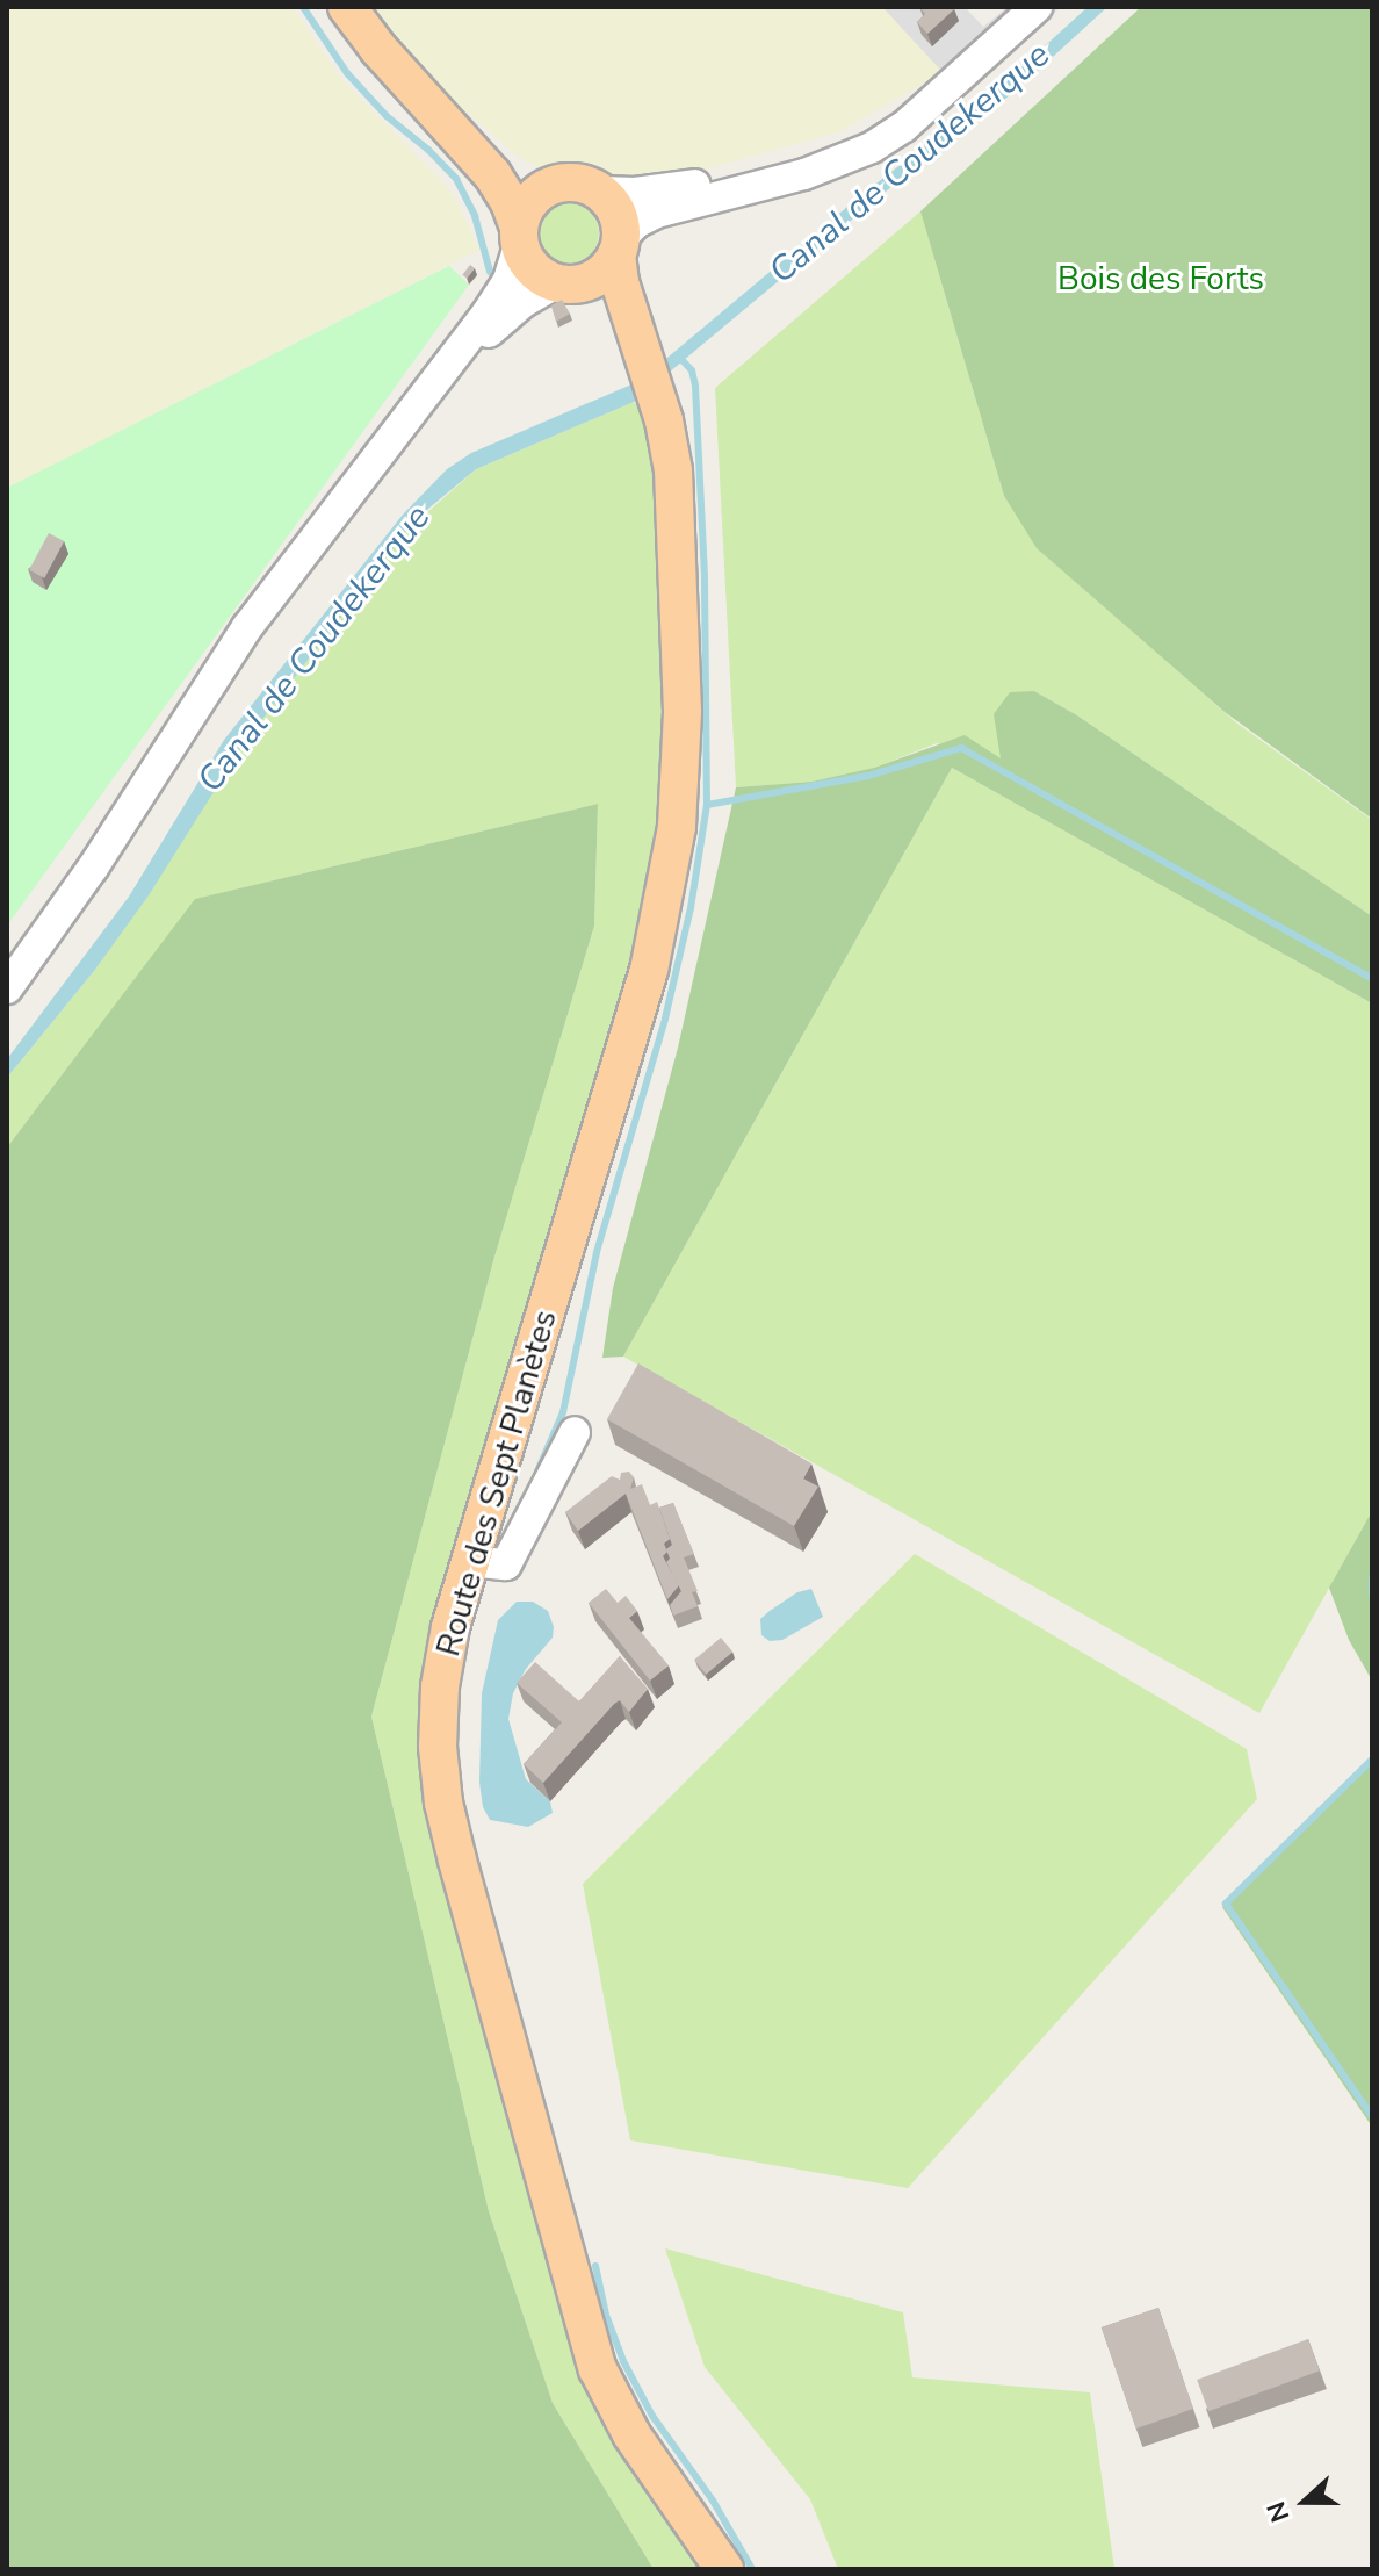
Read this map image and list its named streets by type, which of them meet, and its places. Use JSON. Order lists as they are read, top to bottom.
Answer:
{
  "streets": {
    "main road": ["Route des Sept Planètes"]
  },
  "water": ["Canal de Coudekerque"],
  "parks": ["Bois des Forts"],
  "north": "left"
}
